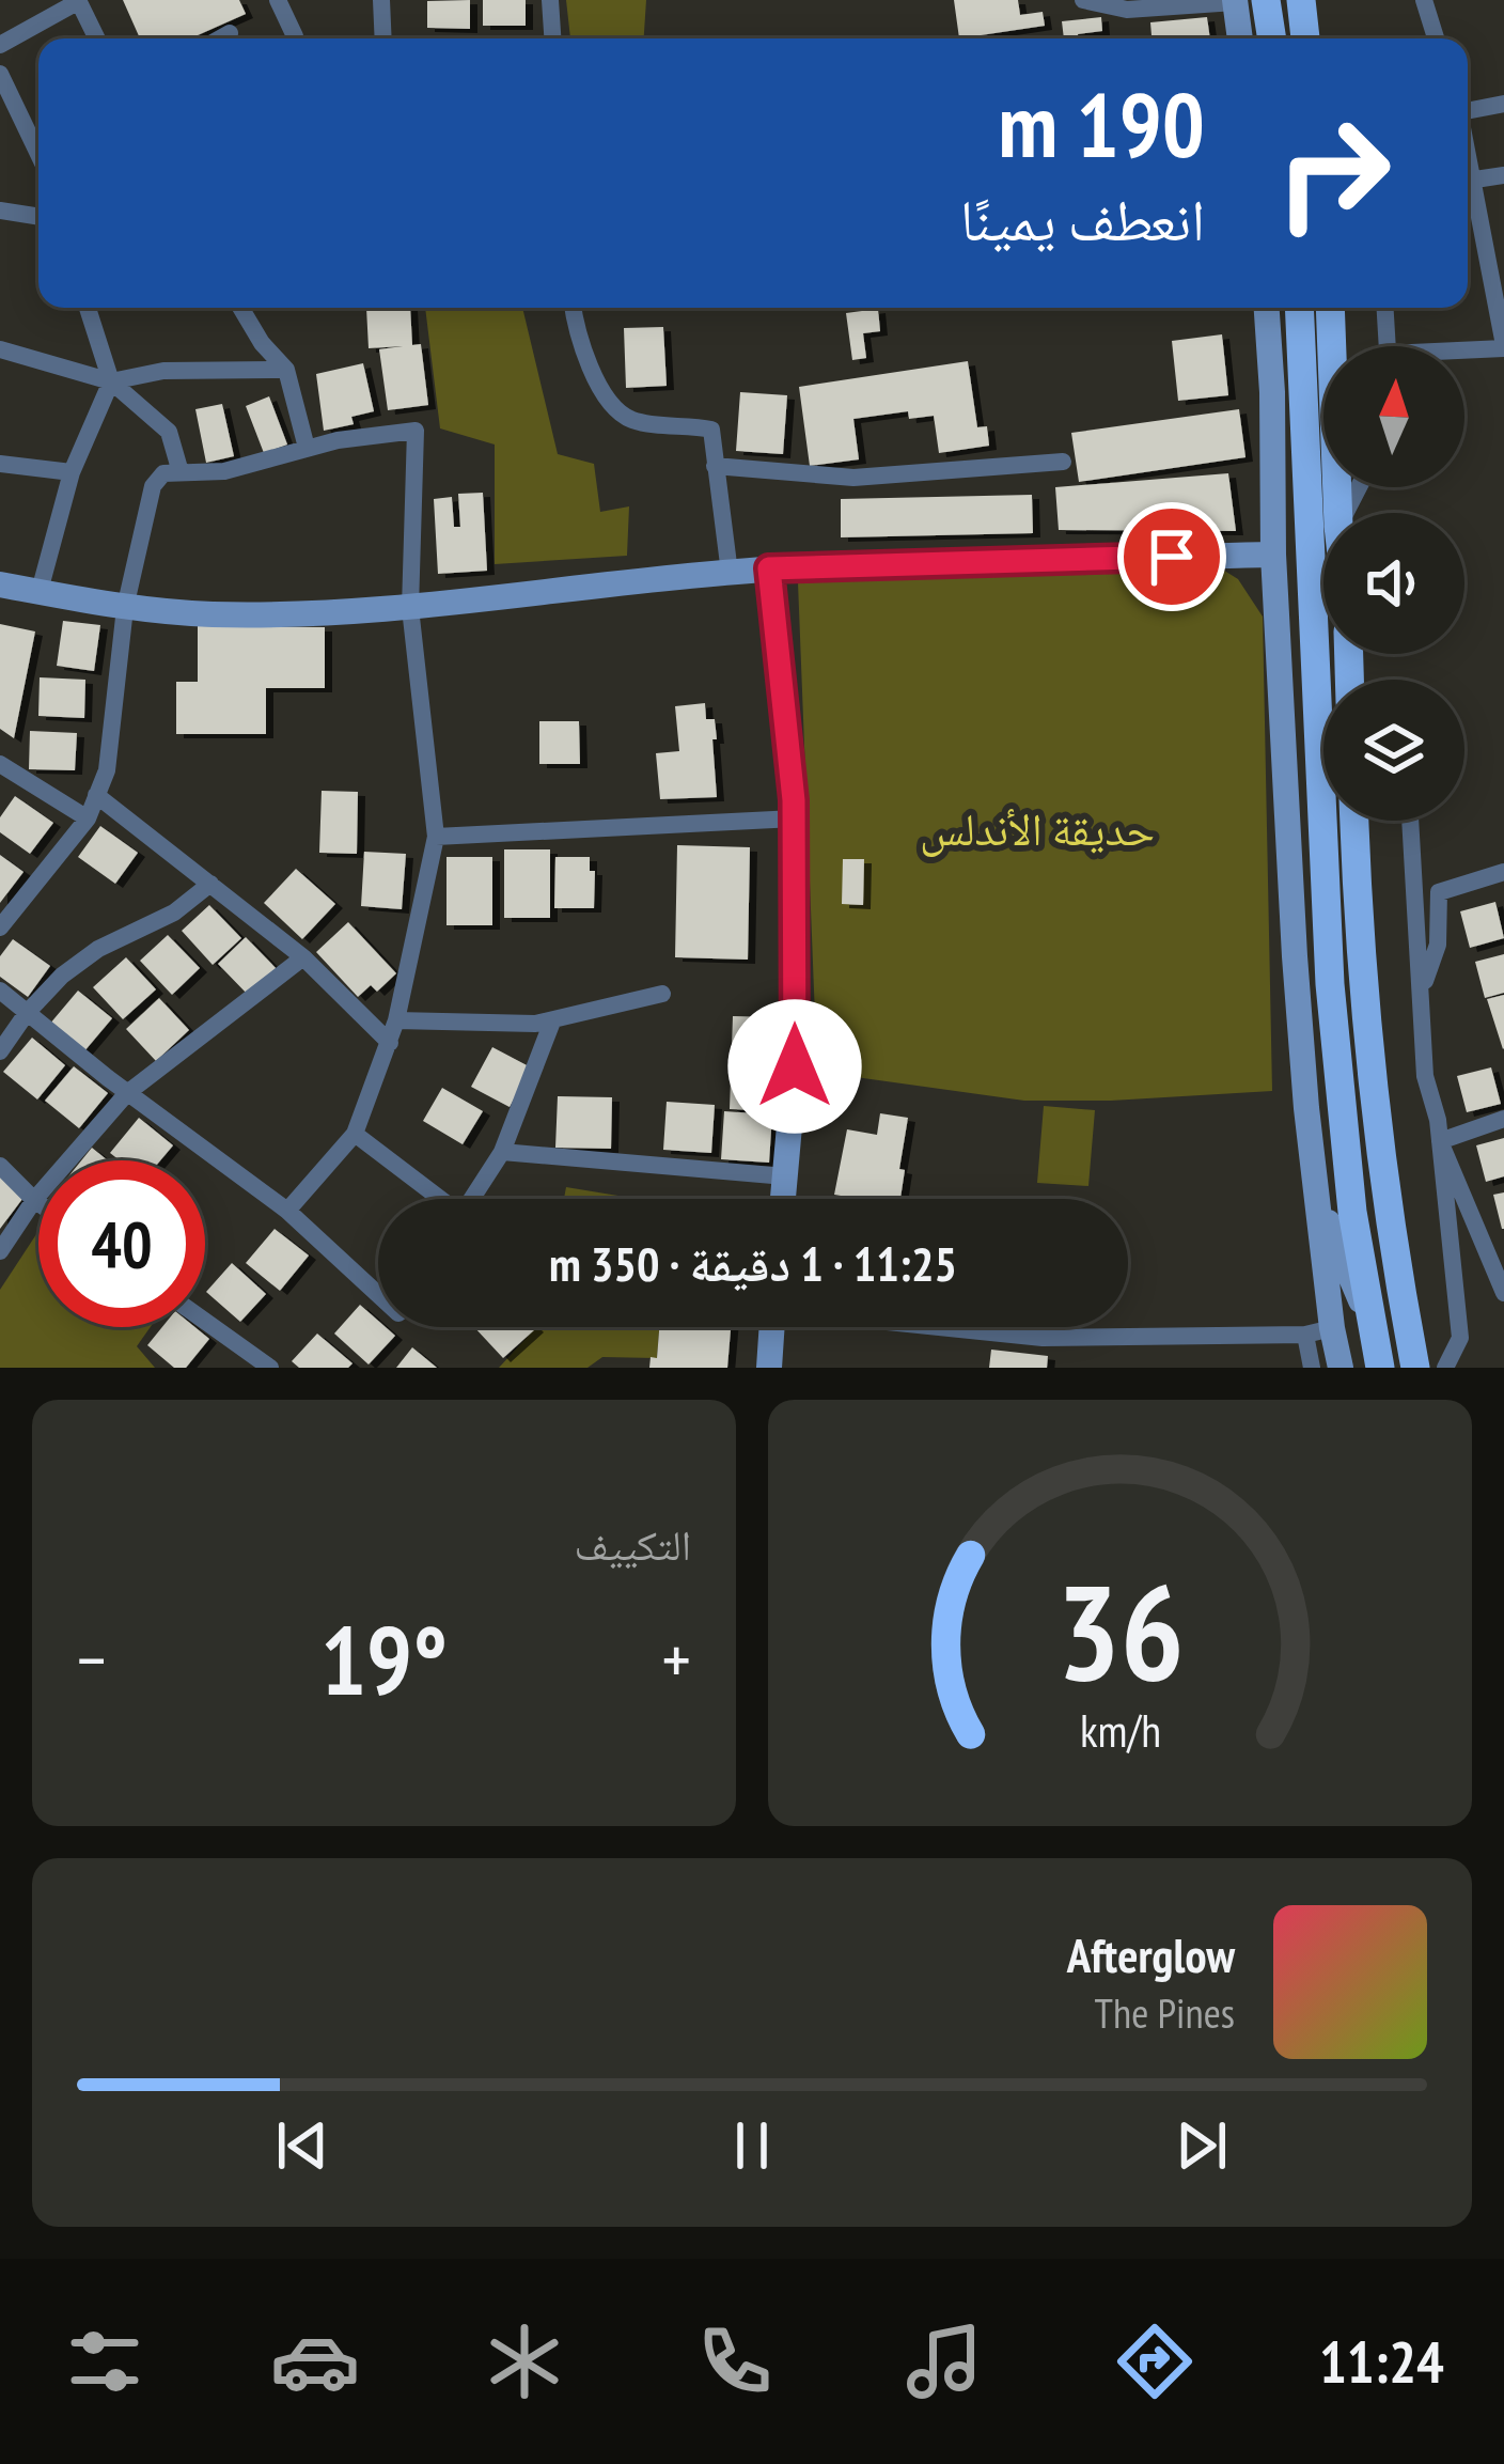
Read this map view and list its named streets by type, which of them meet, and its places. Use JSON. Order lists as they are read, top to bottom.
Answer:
{
  "parks": ["حديقة الأندلس"],
  "north": "top",
  "page": {
    "turn": ["190 m", "انعطف يمينًا"],
    "limit": "40",
    "trip": "11:25 · 1 دقيقة · 350 m",
    "tile": "التكييف",
    "heat": ["−", "19°", "+"],
    "song": ["Afterglow", "The Pines"],
    "tabs": "11:24",
    "gauge": ["36", "km/h"]
  }
}
